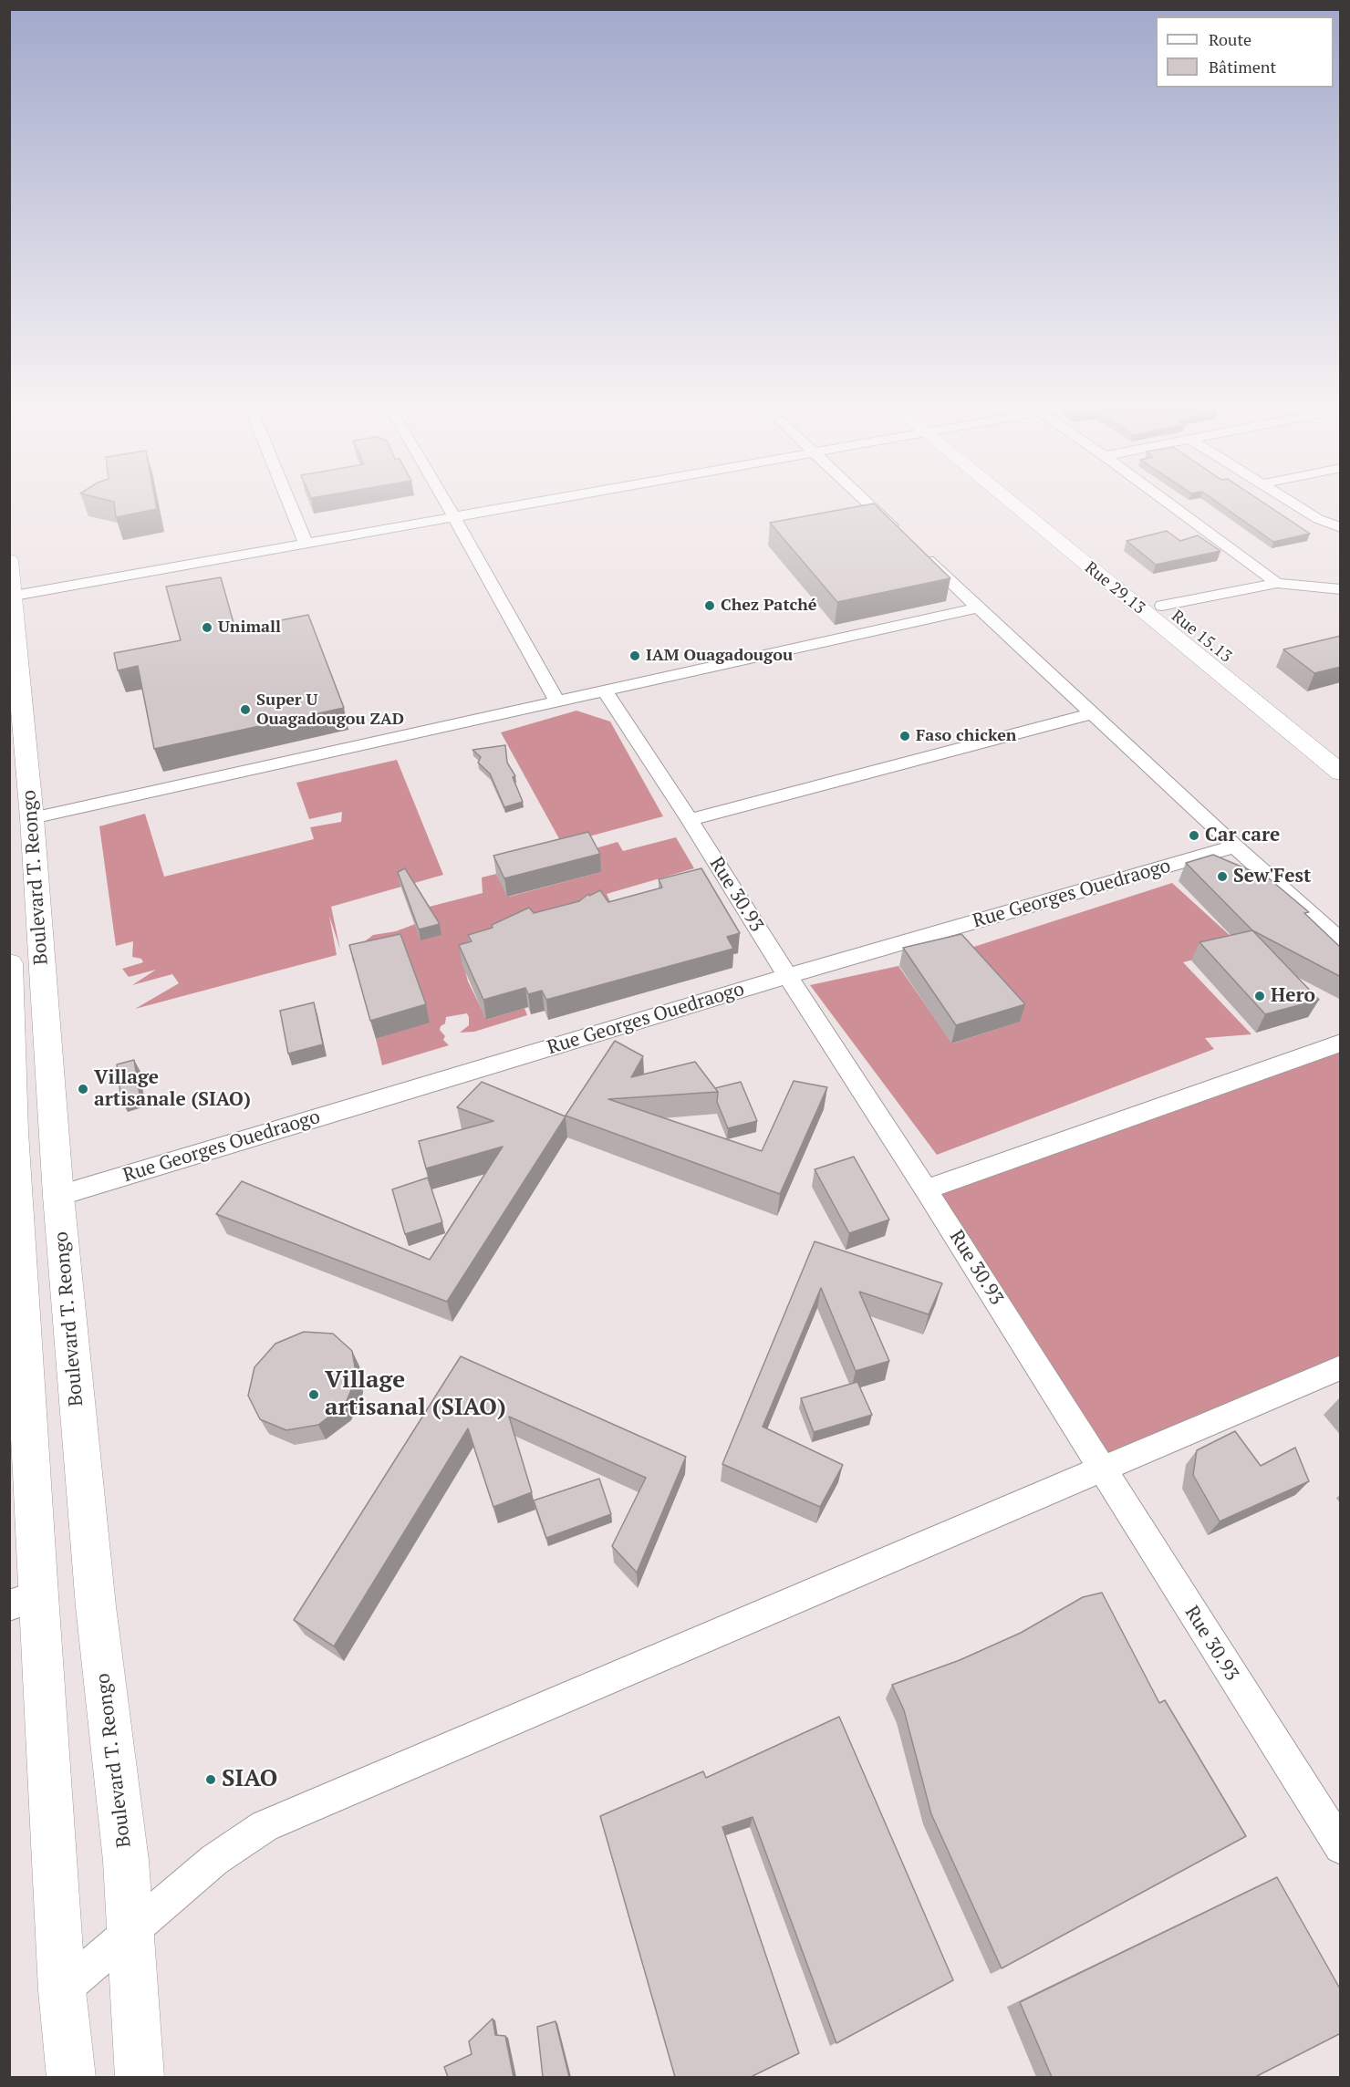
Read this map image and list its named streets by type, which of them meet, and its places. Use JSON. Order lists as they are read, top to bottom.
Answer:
{
  "streets": {
    "main road": ["Rue 29.13", "Rue 15.13", "Boulevard T. Reongo"],
    "street": ["Rue Georges Ouedraogo", "Rue 30.93"]
  },
  "crossings": [
    ["Boulevard T. Reongo", "Rue Georges Ouedraogo"],
    ["Rue Georges Ouedraogo", "Rue 30.93"]
  ],
  "places": [
    "Chez Patché",
    "Unimall",
    "IAM Ouagadougou",
    "Super U Ouagadougou ZAD",
    "Faso chicken",
    "Car care",
    "Sew'Fest",
    "Hero",
    "Village artisanale (SIAO)",
    "Village artisanal (SIAO)",
    "SIAO"
  ],
  "legend": ["Route", "Bâtiment"]
}
